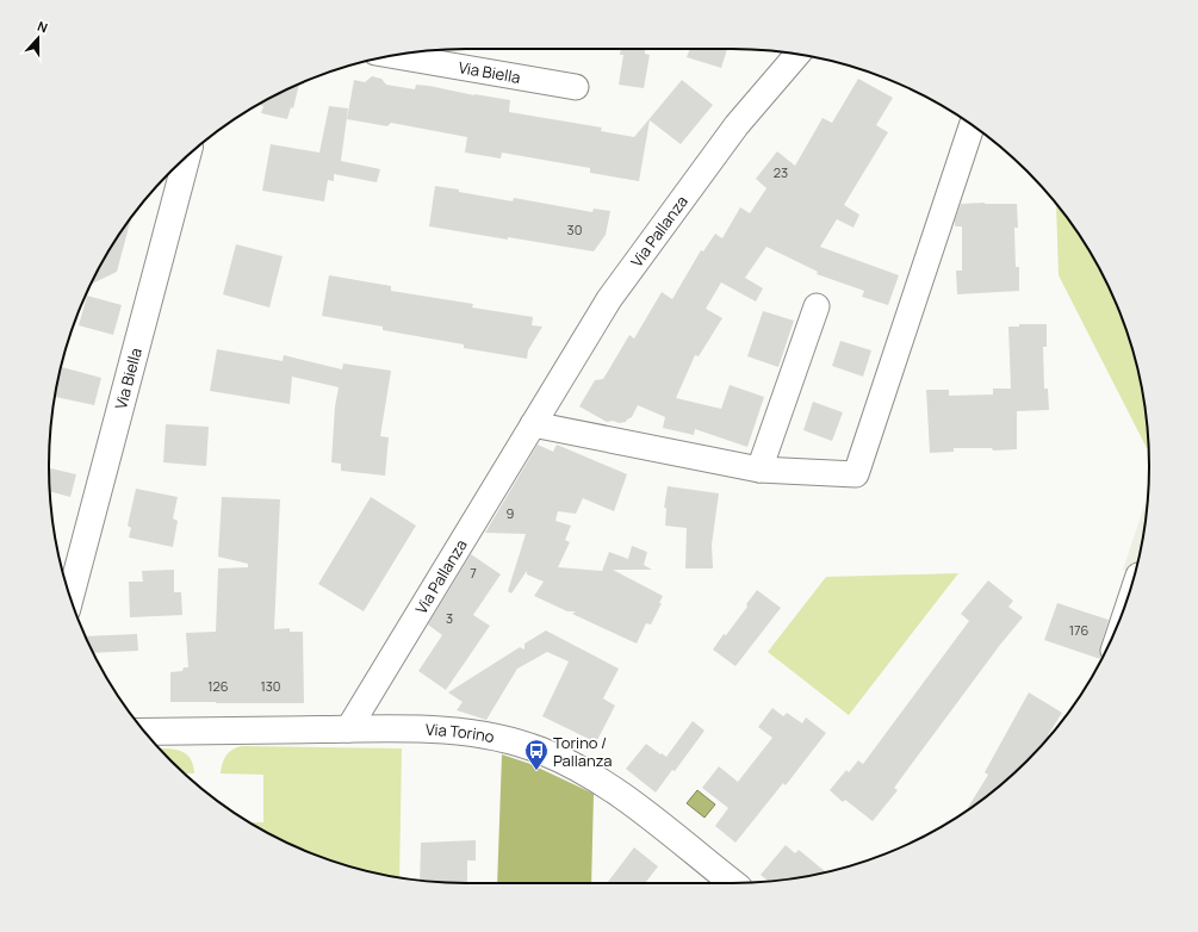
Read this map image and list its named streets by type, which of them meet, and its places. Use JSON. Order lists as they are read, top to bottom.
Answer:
{
  "streets": {
    "main road": ["Via Biella", "Via Torino"],
    "street": ["Via Pallanza"]
  },
  "crossings": [
    ["Via Pallanza", "Via Torino"]
  ],
  "places": {
    "bus stop": ["Torino / Pallanza"]
  },
  "house_numbers": [
    "23",
    "30",
    "9",
    "7",
    "3",
    "176",
    "126",
    "130"
  ],
  "north": "top"
}
